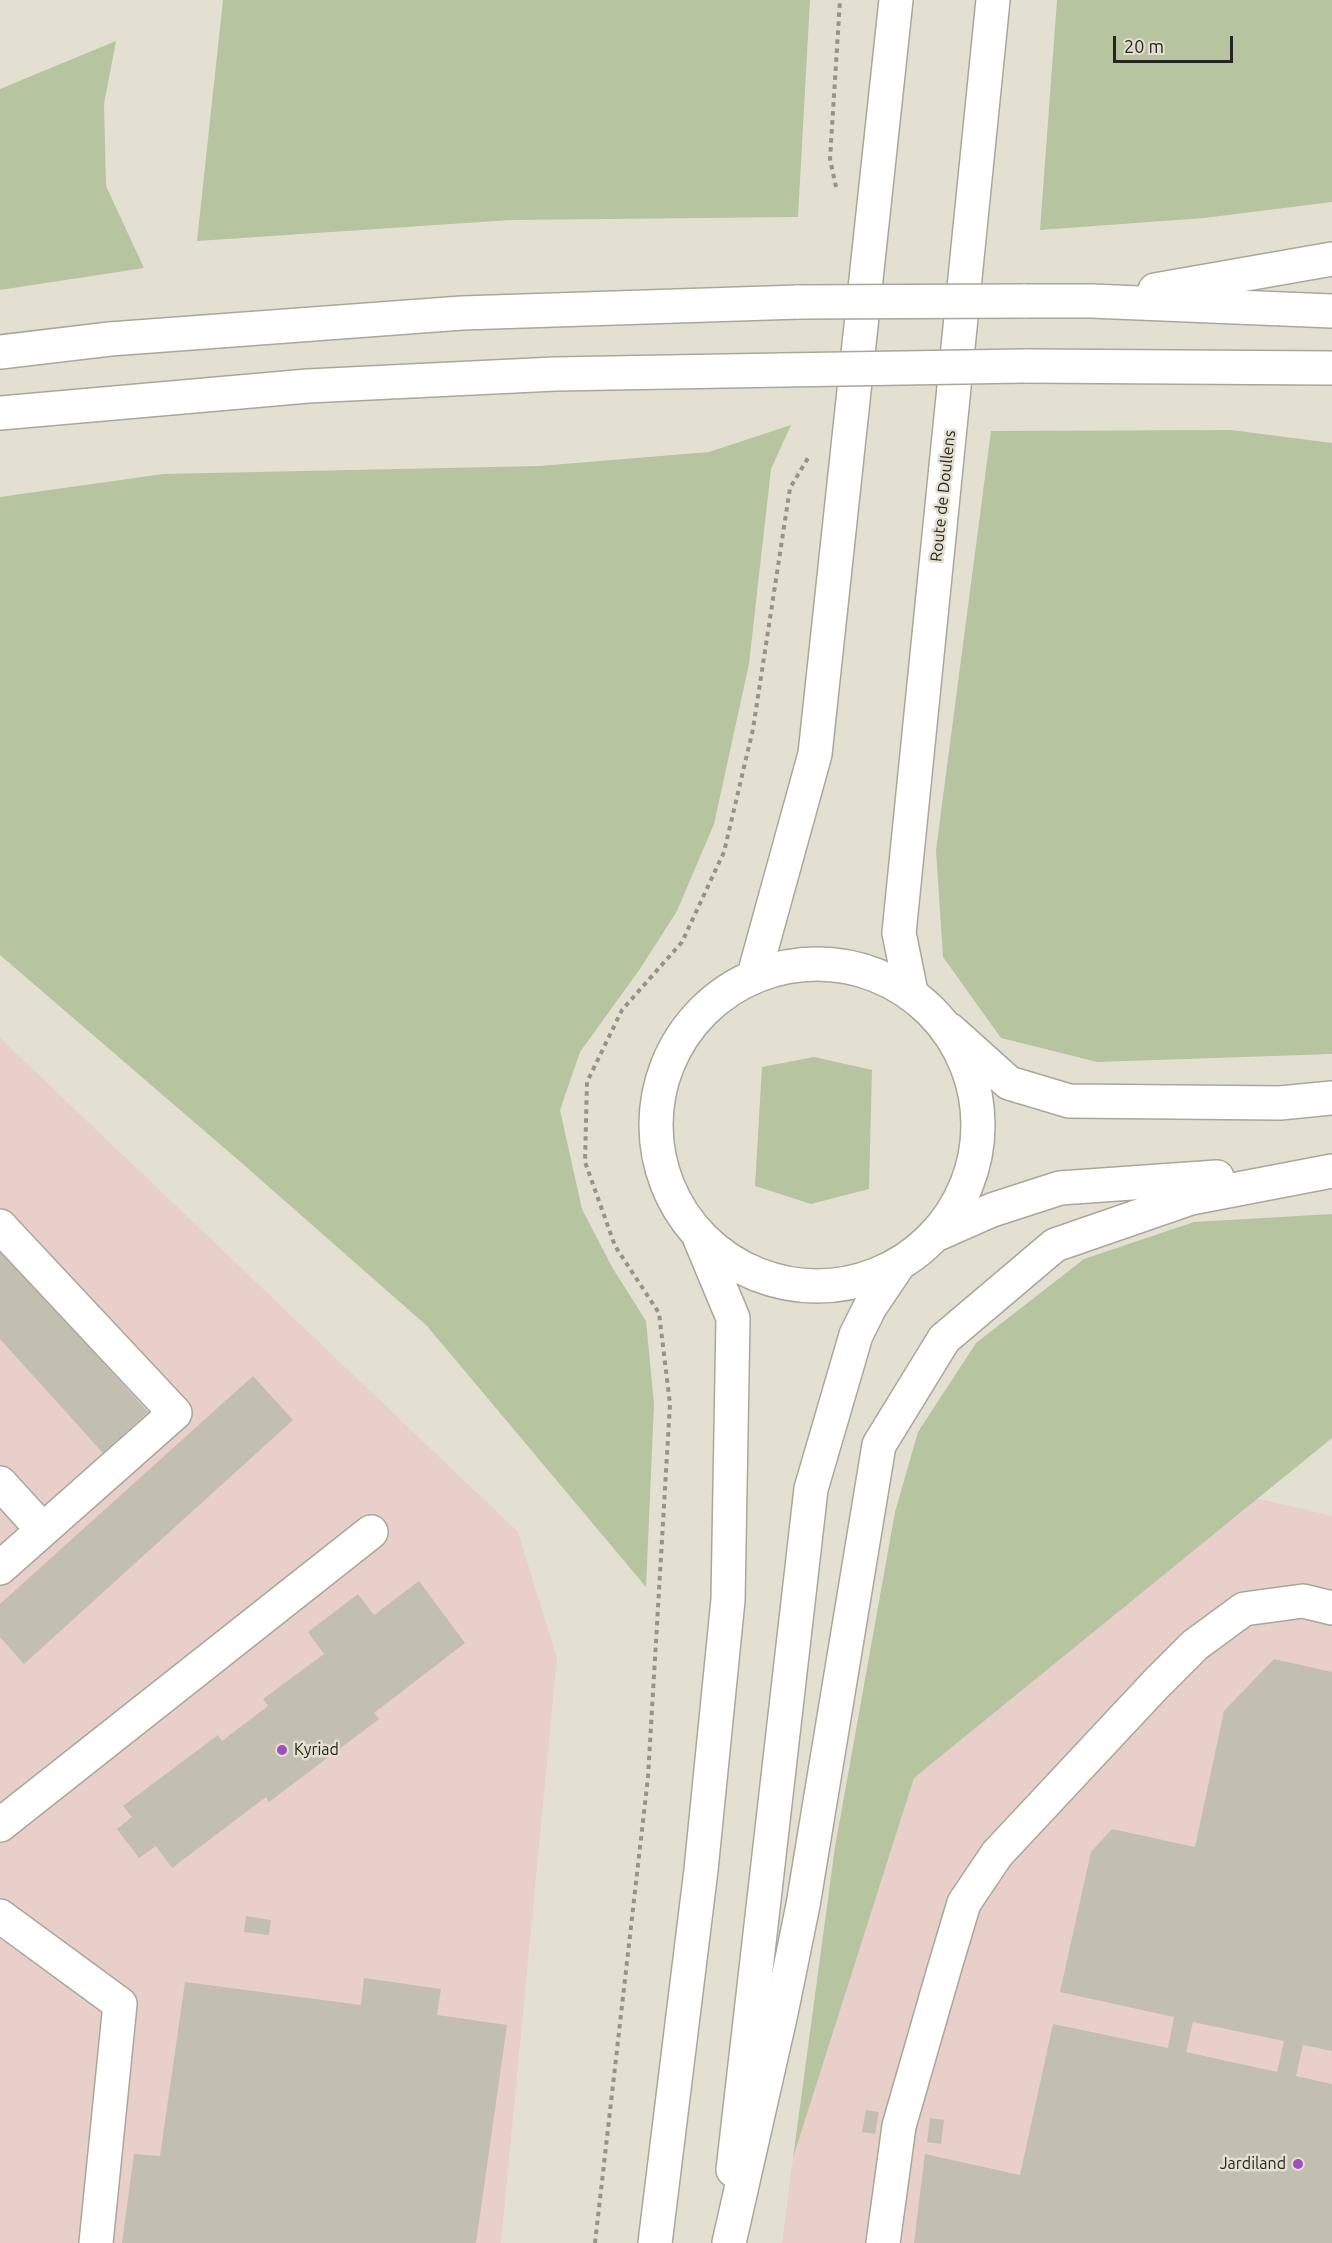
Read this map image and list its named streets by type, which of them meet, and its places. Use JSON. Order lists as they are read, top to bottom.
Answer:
{
  "streets": {
    "main road": ["Route de Doullens"]
  },
  "places": ["Kyriad", "Jardiland"],
  "scale_bar": "20 m"
}
